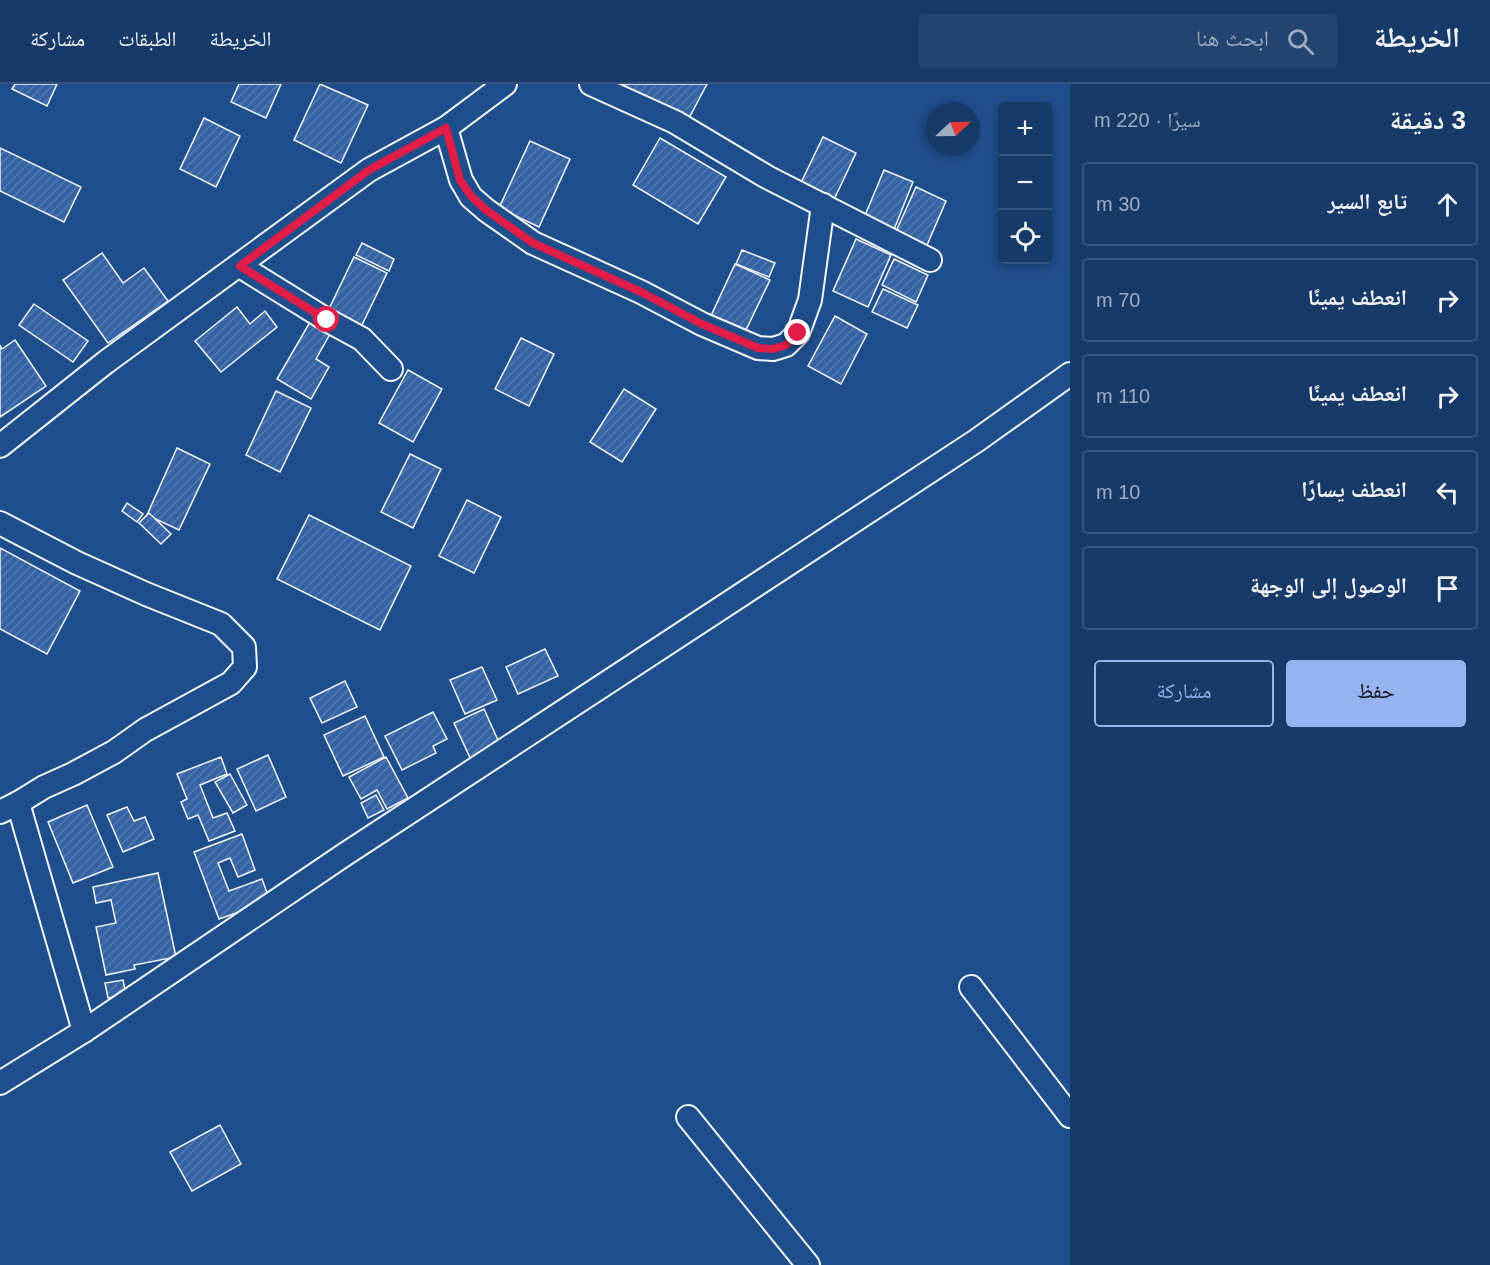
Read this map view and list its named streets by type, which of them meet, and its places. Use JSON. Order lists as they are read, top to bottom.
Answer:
{
  "north": "right",
  "page": {
    "header": "الخريطة",
    "search": "ابحث هنا",
    "nav": ["الخريطة", "الطبقات", "مشاركة"],
    "heading": ["3 دقيقة", "سيرًا · 220 m"],
    "map_buttons": ["+", "−"],
    "list": [
      ["تابع السير", "30 m"],
      ["انعطف يمينًا", "70 m"],
      ["انعطف يمينًا", "110 m"],
      ["انعطف يسارًا", "10 m"],
      "الوصول إلى الوجهة"
    ],
    "buttons": ["حفظ", "مشاركة"]
  }
}
